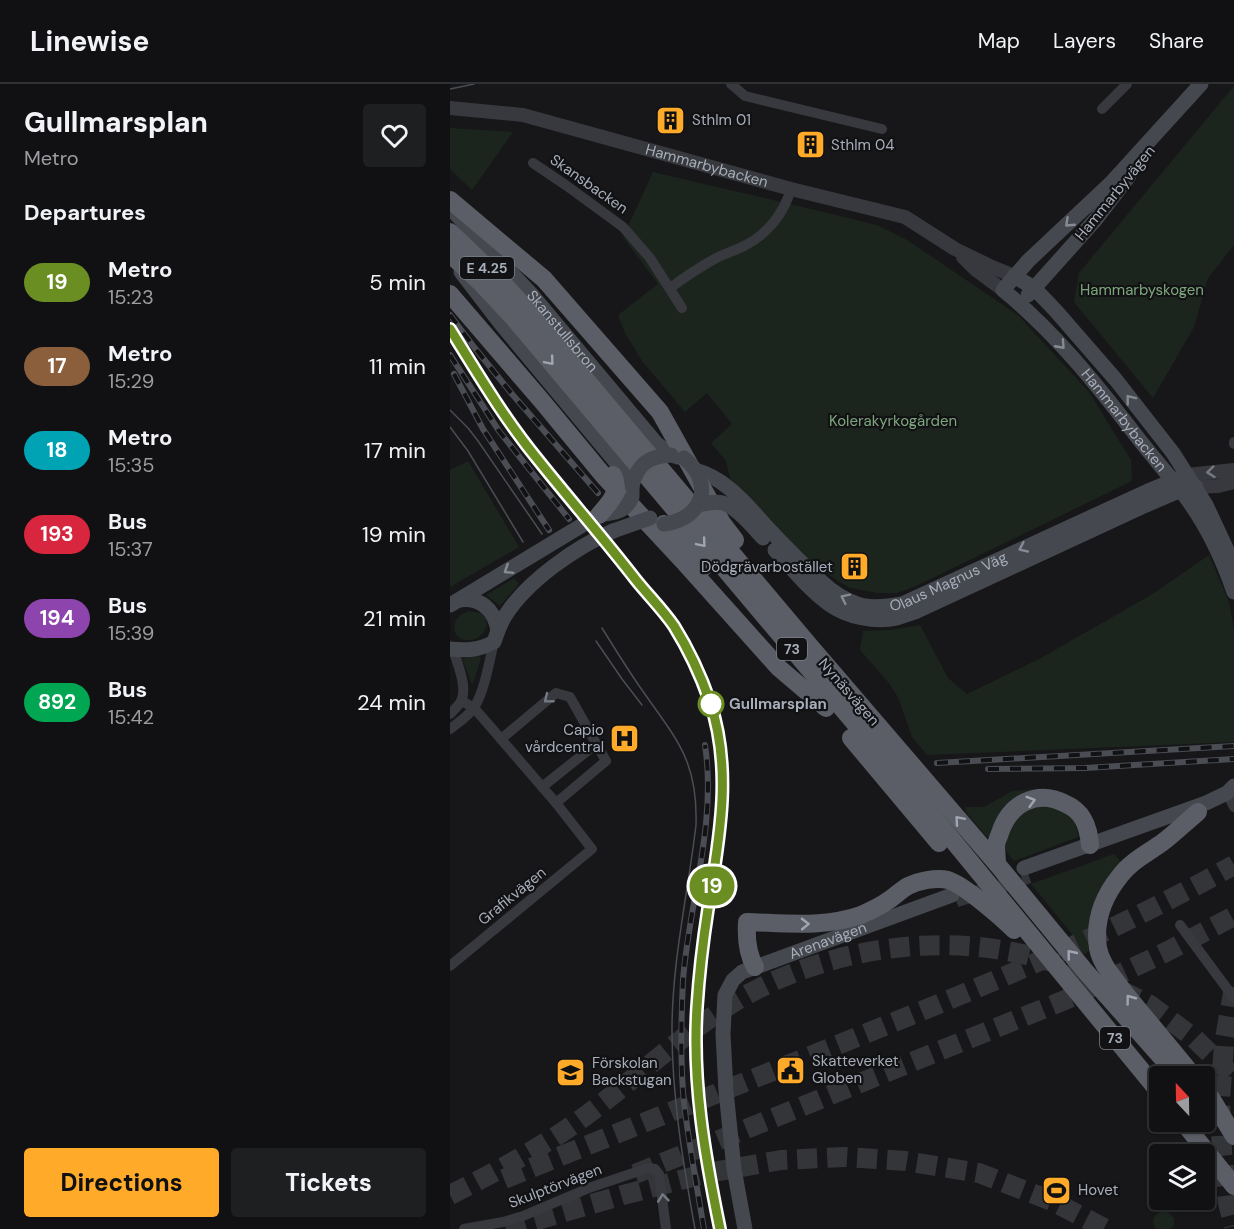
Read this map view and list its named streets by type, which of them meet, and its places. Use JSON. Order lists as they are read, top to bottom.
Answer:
{
  "streets": {
    "highway": ["E 4.25", "73", "Nynäsvägen"],
    "main road": [
      "Hammarbybacken",
      "Hammarbyvägen",
      "Skanstullsbron",
      "Olaus Magnus Väg",
      "Arenavägen"
    ],
    "street": ["Skansbacken", "Grafikvägen", "Skulptörvägen"]
  },
  "crossings": [
    ["Hammarbybacken", "Hammarbyvägen"],
    ["Hammarbybacken", "Olaus Magnus Väg"],
    ["E 4.25", "Nynäsvägen"],
    ["Skanstullsbron", "Olaus Magnus Väg"]
  ],
  "parks": ["Hammarbyskogen", "Kolerakyrkogården"],
  "places": {
    "building": ["Sthlm 01", "Sthlm 04", "Dödgrävarbostället"],
    "other": ["Gullmarsplan"],
    "hospital": ["Capio vårdcentral"],
    "public building": ["Skatteverket Globen"],
    "school or university": ["Förskolan Backstugan"],
    "sports": ["Hovet"]
  },
  "lines": ["metro line 19"],
  "north": "top",
  "page": {
    "header": "Linewise",
    "nav": ["Map", "Layers", "Share"],
    "heading": [
      ["Gullmarsplan", "Metro"],
      "Departures"
    ],
    "on_map": "19",
    "list": [
      {
        "mark": "19",
        "name": "Metro",
        "note": "15:23",
        "value": "5 min"
      },
      {
        "mark": "17",
        "name": "Metro",
        "note": "15:29",
        "value": "11 min"
      },
      {
        "mark": "18",
        "name": "Metro",
        "note": "15:35",
        "value": "17 min"
      },
      {
        "mark": "193",
        "name": "Bus",
        "note": "15:37",
        "value": "19 min"
      },
      {
        "mark": "194",
        "name": "Bus",
        "note": "15:39",
        "value": "21 min"
      },
      {
        "mark": "892",
        "name": "Bus",
        "note": "15:42",
        "value": "24 min"
      }
    ],
    "buttons": ["Directions", "Tickets"]
  }
}
